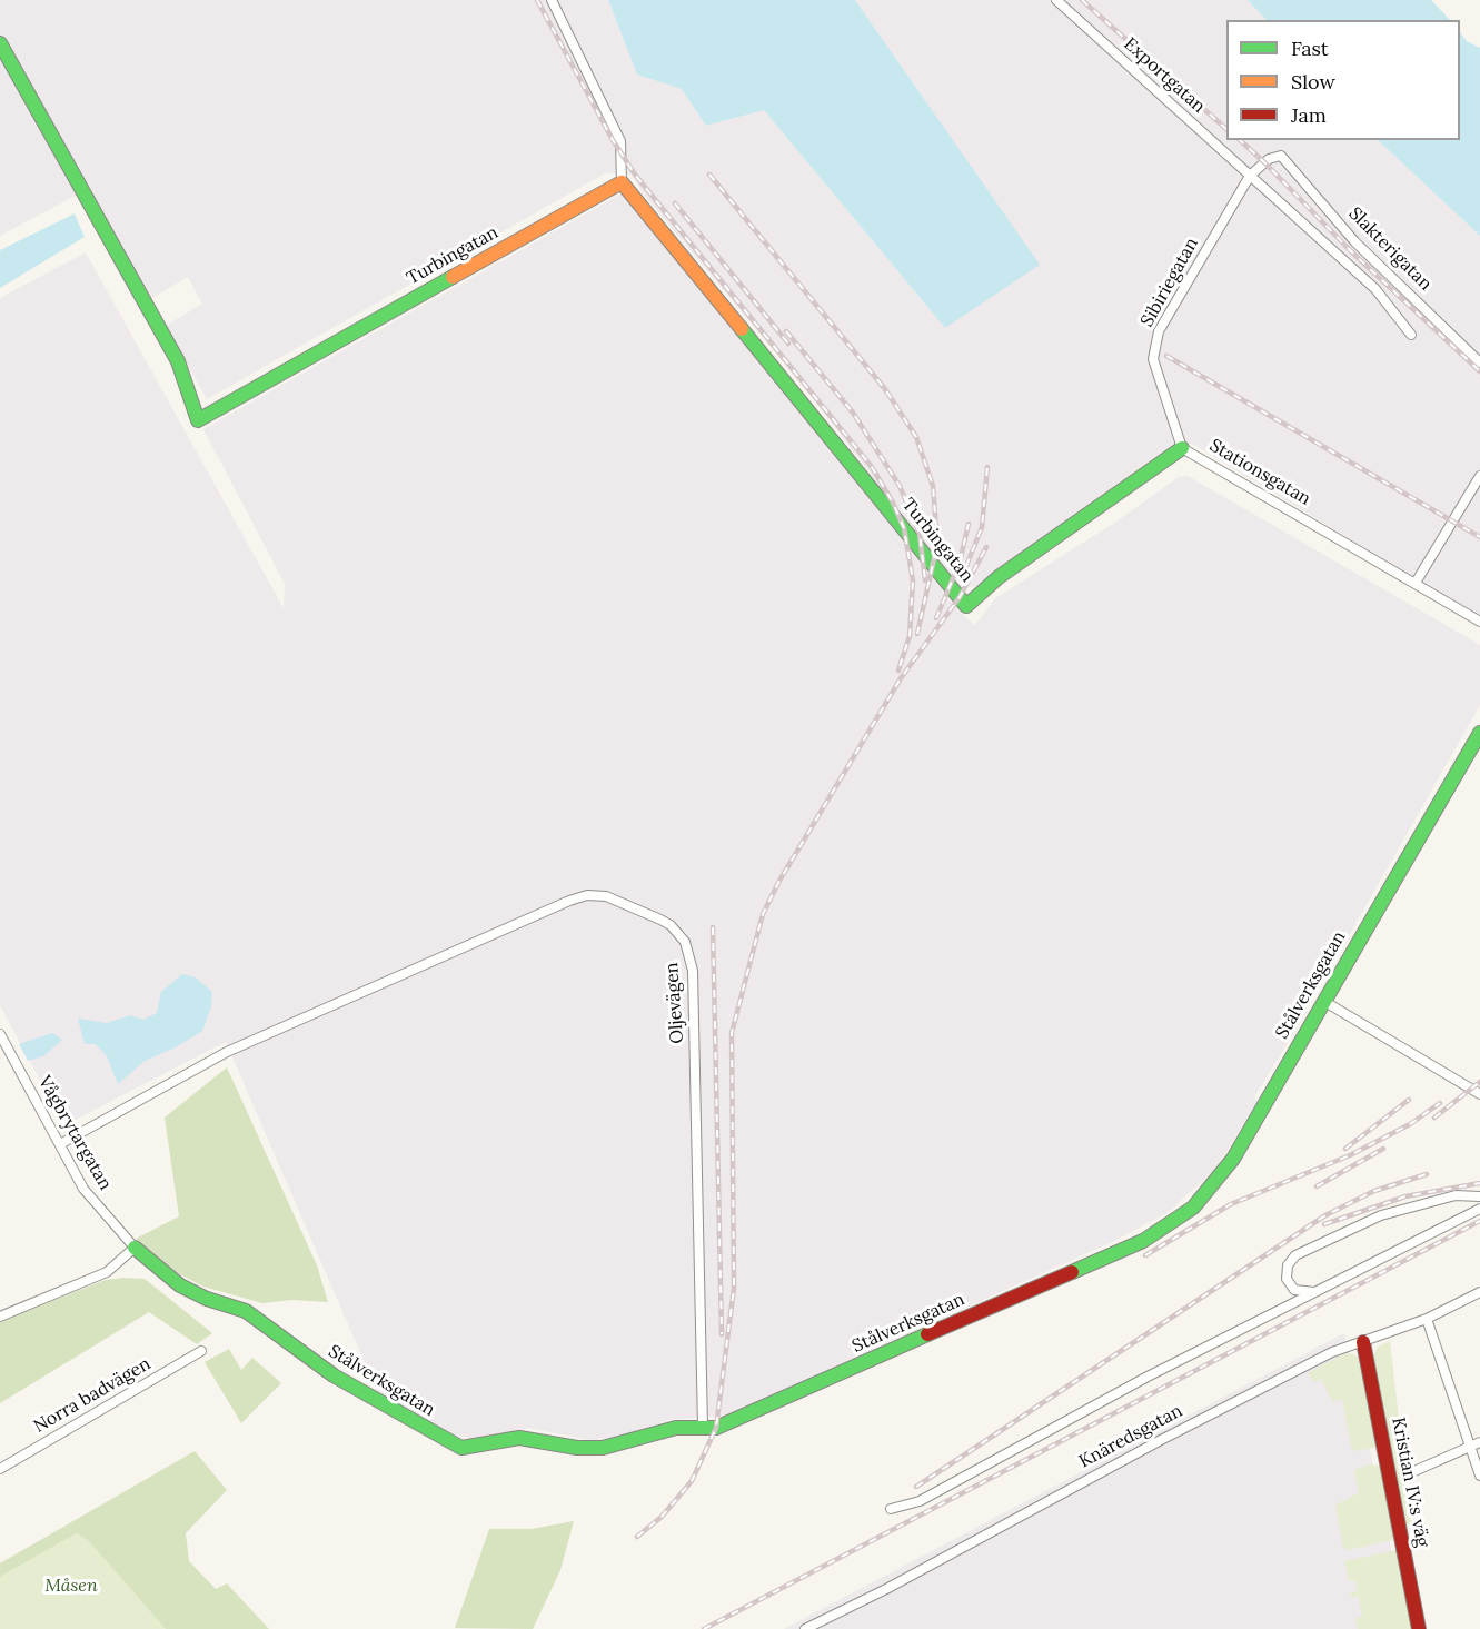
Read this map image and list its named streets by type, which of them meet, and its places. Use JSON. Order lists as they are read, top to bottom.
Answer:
{
  "streets": {
    "street": [
      "Exportgatan",
      "Slakterigatan",
      "Turbingatan",
      "Sibiriegatan",
      "Stationsgatan",
      "Stålverksgatan",
      "Oljevägen",
      "Vågbrytargatan",
      "Norra badvägen",
      "Knäredsgatan",
      "Kristian IV:s väg"
    ]
  },
  "crossings": [
    ["Exportgatan", "Sibiriegatan"],
    ["Slakterigatan", "Sibiriegatan"],
    ["Turbingatan", "Stationsgatan"],
    ["Sibiriegatan", "Stationsgatan"],
    ["Stålverksgatan", "Oljevägen"],
    ["Stålverksgatan", "Vågbrytargatan"],
    ["Oljevägen", "Vågbrytargatan"],
    ["Knäredsgatan", "Kristian IV:s väg"]
  ],
  "parks": ["Måsen"],
  "legend": ["Fast", "Slow", "Jam"]
}
